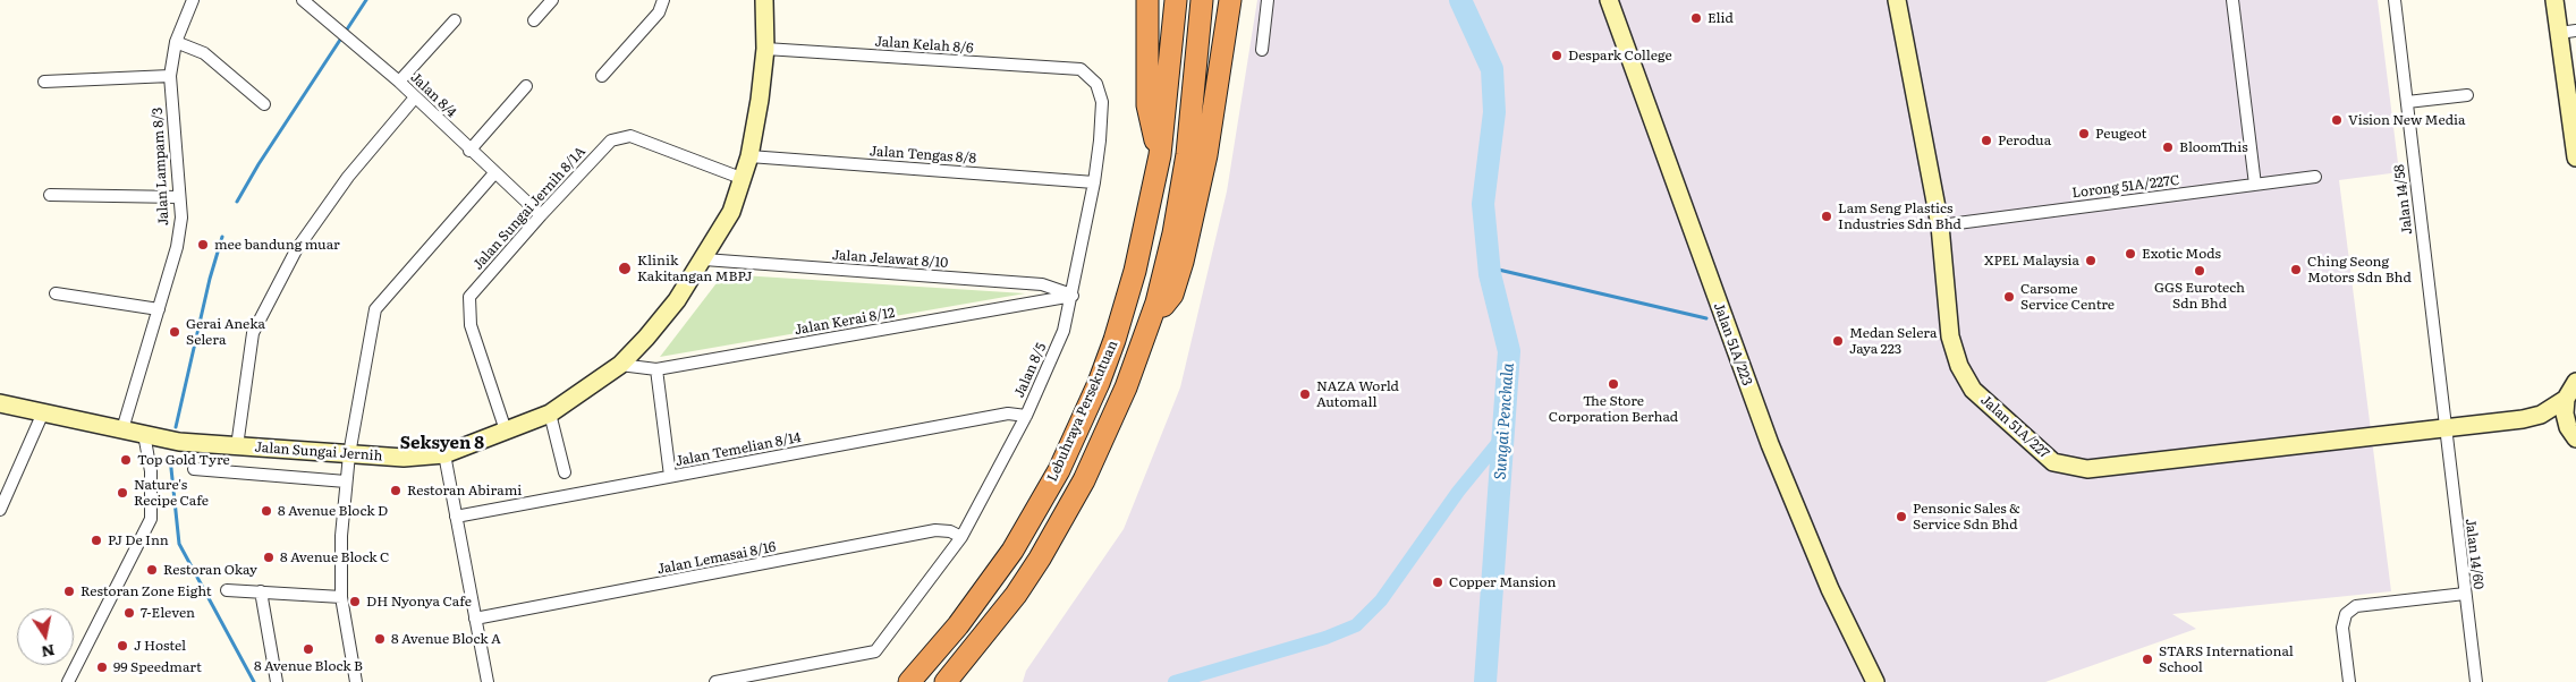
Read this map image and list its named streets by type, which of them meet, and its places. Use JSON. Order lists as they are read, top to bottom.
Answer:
{
  "streets": {
    "highway": ["Lebuhraya Persekutuan"],
    "street": [
      "Jalan Kelah 8/6",
      "Jalan 8/4",
      "Jalan Tengas 8/8",
      "Jalan Lampam 8/3",
      "Lorong 51A/227C",
      "Jalan 14/58",
      "Jalan Sungai Jernih 8/1A",
      "Jalan Jelawat 8/10",
      "Jalan Kerai 8/12",
      "Jalan 51A/223",
      "Jalan 8/5",
      "Jalan 51A/227",
      "Jalan Temelian 8/14",
      "Jalan Sungai Jernih",
      "Jalan 14/60",
      "Jalan Lemasai 8/16"
    ]
  },
  "crossings": [
    ["Jalan Kelah 8/6", "Jalan 8/5"],
    ["Jalan Kelah 8/6", "Jalan Sungai Jernih"],
    ["Jalan 8/4", "Jalan Sungai Jernih 8/1A"],
    ["Jalan Tengas 8/8", "Jalan 8/5"],
    ["Jalan Tengas 8/8", "Jalan Sungai Jernih"],
    ["Jalan Lampam 8/3", "Jalan Sungai Jernih"],
    ["Lorong 51A/227C", "Jalan 51A/227"],
    ["Jalan 14/58", "Jalan 51A/227"],
    ["Jalan 14/58", "Jalan 14/60"],
    ["Jalan Sungai Jernih 8/1A", "Jalan Sungai Jernih"],
    ["Jalan Jelawat 8/10", "Jalan Kerai 8/12"],
    ["Jalan Jelawat 8/10", "Jalan 8/5"],
    ["Jalan Jelawat 8/10", "Jalan Sungai Jernih"],
    ["Jalan Kerai 8/12", "Jalan 8/5"],
    ["Jalan Kerai 8/12", "Jalan Sungai Jernih"],
    ["Jalan 8/5", "Jalan Temelian 8/14"],
    ["Jalan 8/5", "Jalan Lemasai 8/16"],
    ["Jalan 51A/227", "Jalan 14/60"]
  ],
  "districts": ["Seksyen 8"],
  "water": ["Sungai Penchala"],
  "places": [
    "Elid",
    "Despark College",
    "Vision New Media",
    "Peugeot",
    "Perodua",
    "BloomThis",
    "Lam Seng Plastics Industries Sdn Bhd",
    "mee bandung muar",
    "Exotic Mods",
    "XPEL Malaysia",
    "Klinik Kakitangan MBPJ",
    "Ching Seong Motors Sdn Bhd",
    "GGS Eurotech Sdn Bhd",
    "Carsome Service Centre",
    "Gerai Aneka Selera",
    "Medan Selera Jaya 223",
    "The Store Corporation Berhad",
    "NAZA World Automall",
    "Top Gold Tyre",
    "Restoran Abirami",
    "Nature's Recipe Cafe",
    "8 Avenue Block D",
    "Pensonic Sales & Service Sdn Bhd",
    "PJ De Inn",
    "8 Avenue Block C",
    "Restoran Okay",
    "Copper Mansion",
    "Restoran Zone Eight",
    "DH Nyonya Cafe",
    "7-Eleven",
    "8 Avenue Block A",
    "J Hostel",
    "8 Avenue Block B",
    "STARS International School",
    "99 Speedmart"
  ],
  "north": "bottom"
}
